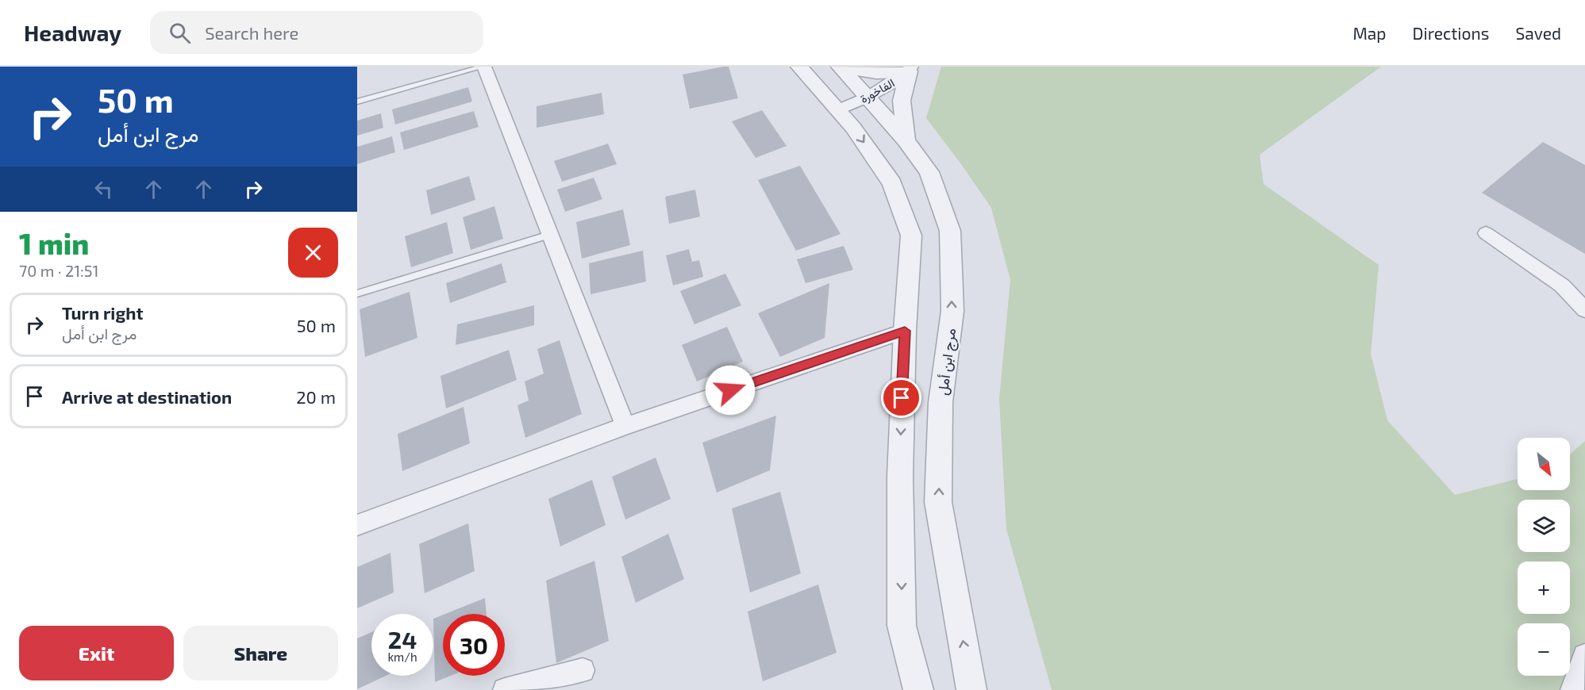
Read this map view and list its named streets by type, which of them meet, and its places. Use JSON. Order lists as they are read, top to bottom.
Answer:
{
  "streets": {
    "street": ["الفاخورة", "مرج ابن أمل"]
  },
  "crossings": [
    ["الفاخورة", "مرج ابن أمل"]
  ],
  "north": "bottom right",
  "page": {
    "header": "Headway",
    "search": "Search here",
    "nav": ["Map", "Directions", "Saved"],
    "turn": ["50 m", "مرج ابن أمل"],
    "heading": ["1 min", "70 m · 21:51"],
    "list": [
      {
        "name": "Turn right",
        "note": "مرج ابن أمل",
        "value": "50 m"
      },
      {
        "name": "Arrive at destination",
        "value": "20 m"
      }
    ],
    "map_buttons": ["+", "−"],
    "speed": "24 km/h",
    "limit": "30",
    "buttons": ["Exit", "Share"]
  }
}
